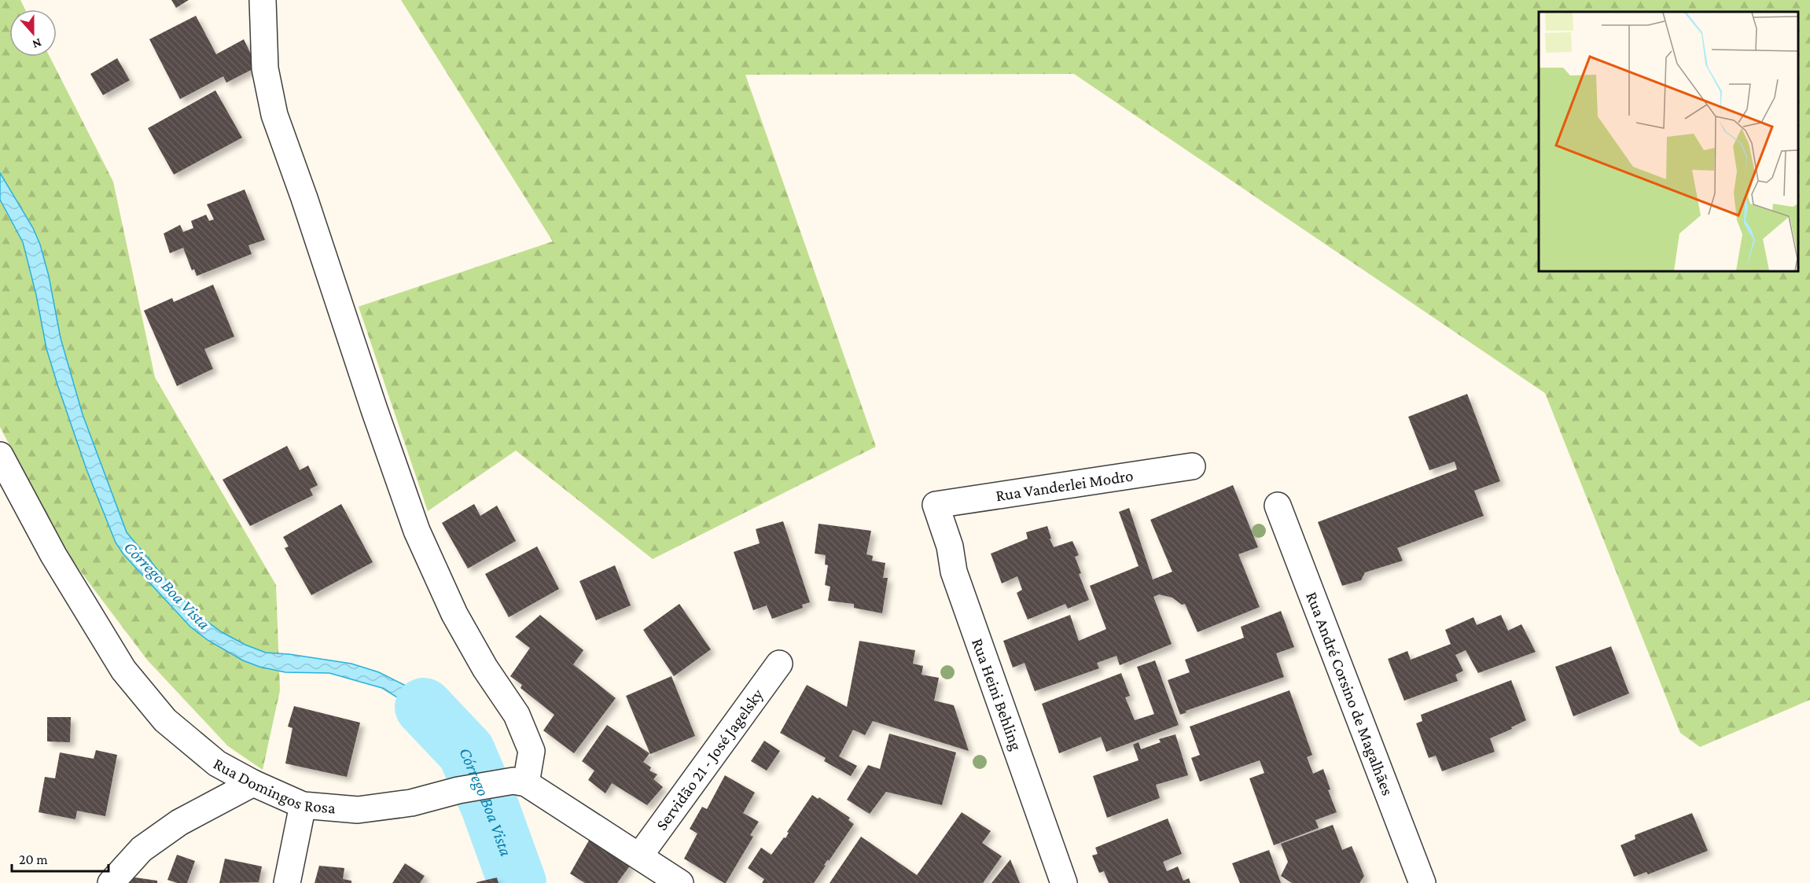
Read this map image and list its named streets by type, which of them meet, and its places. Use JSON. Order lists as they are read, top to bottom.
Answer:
{
  "streets": {
    "street": [
      "Rua Vanderlei Modro",
      "Rua Heini Behling",
      "Rua André Corsino de Magalhães",
      "Servidão 21 - José Jagelsky",
      "Rua Domingos Rosa"
    ]
  },
  "crossings": [
    ["Rua Vanderlei Modro", "Rua Heini Behling"]
  ],
  "water": ["Córrego Boa Vista"],
  "scale_bar": "20 m",
  "north": "bottom"
}
